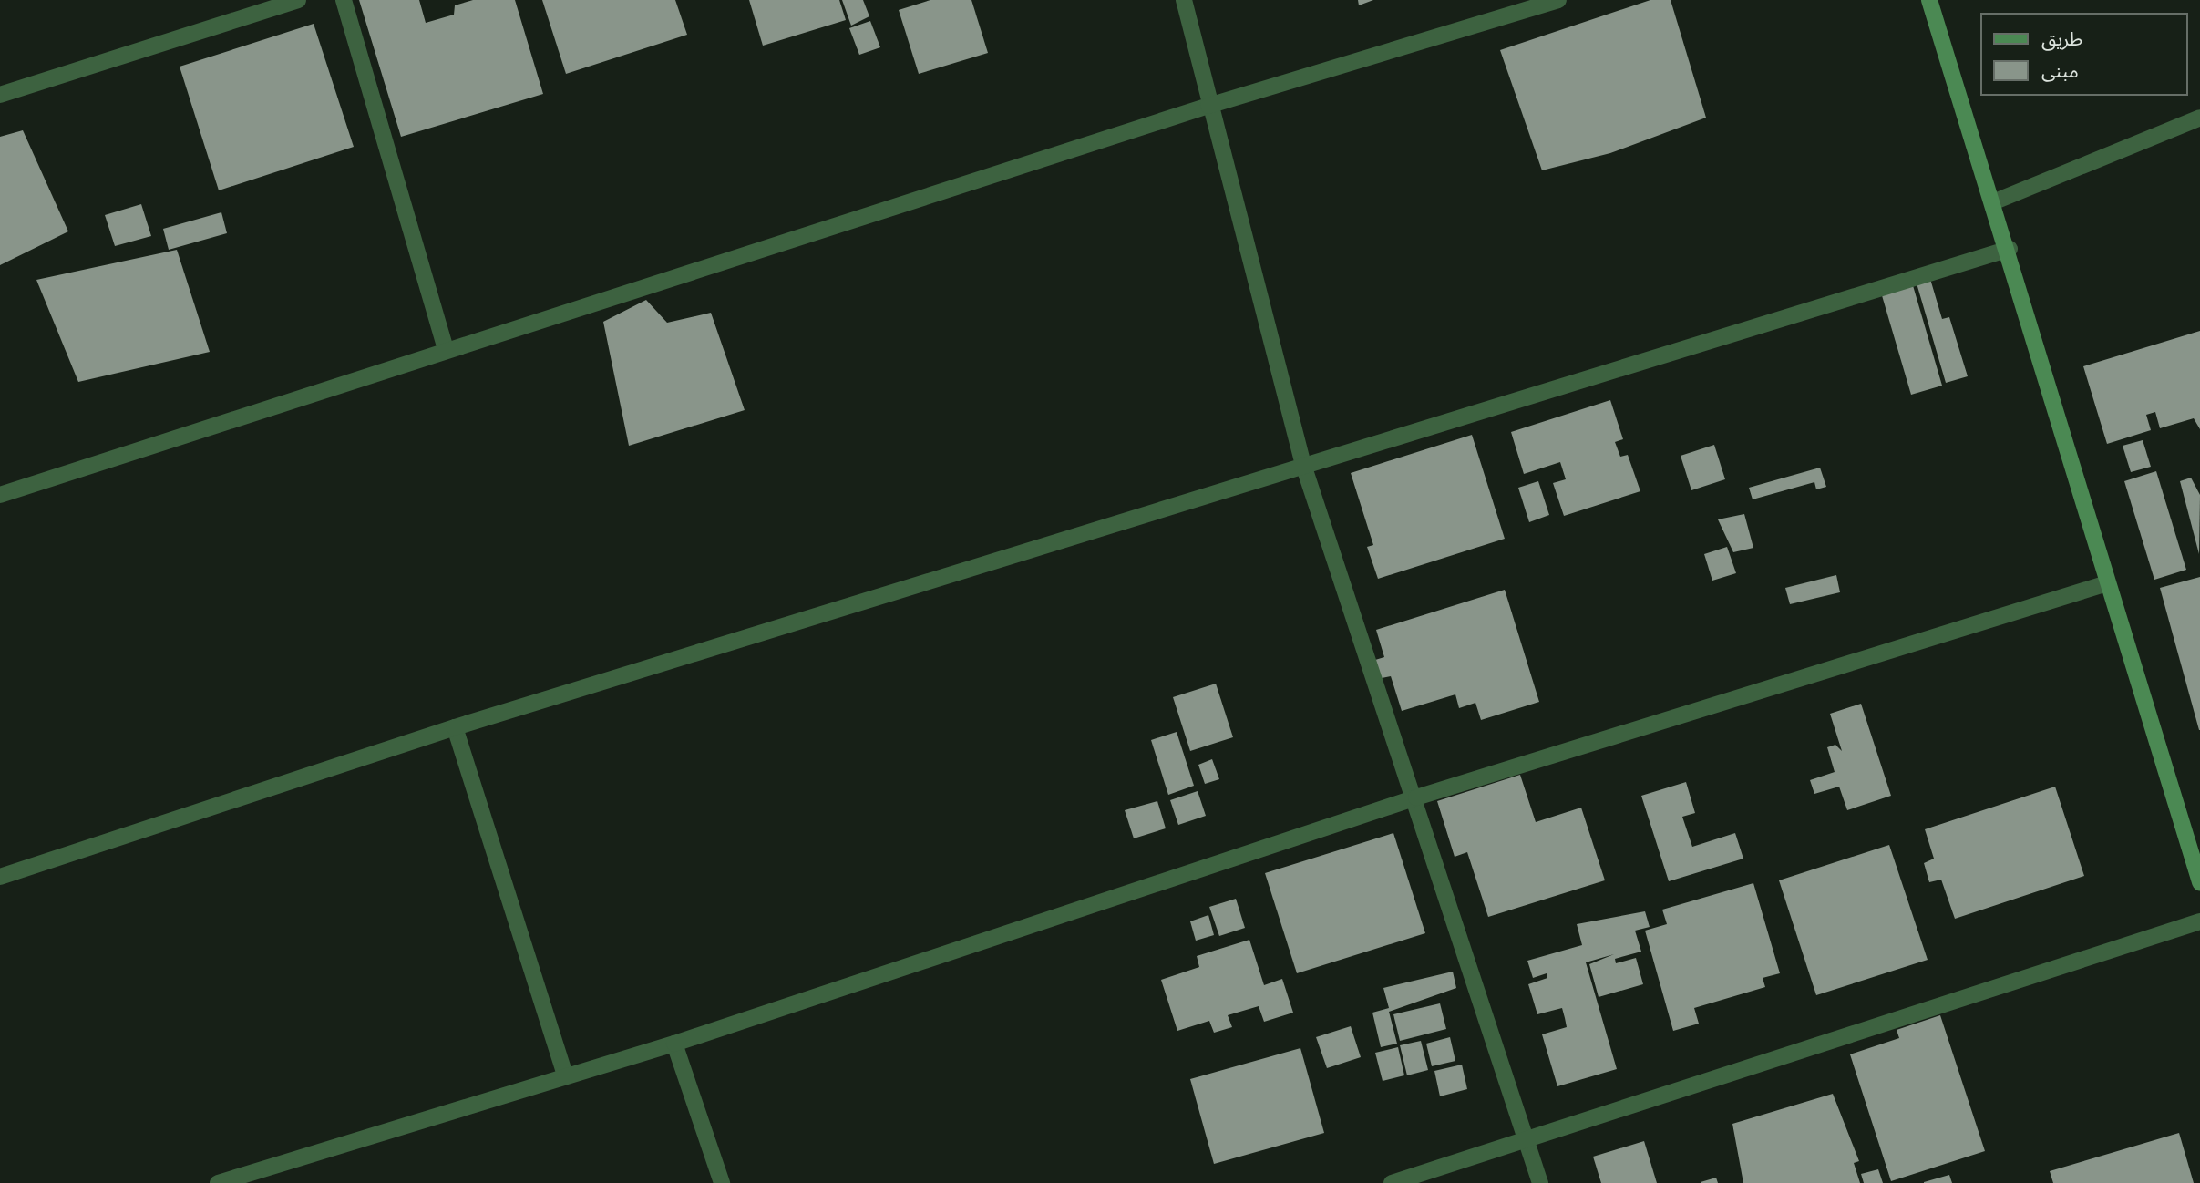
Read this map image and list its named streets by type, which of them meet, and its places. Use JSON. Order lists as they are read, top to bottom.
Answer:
{
  "legend": ["طريق", "مبنى"]
}
